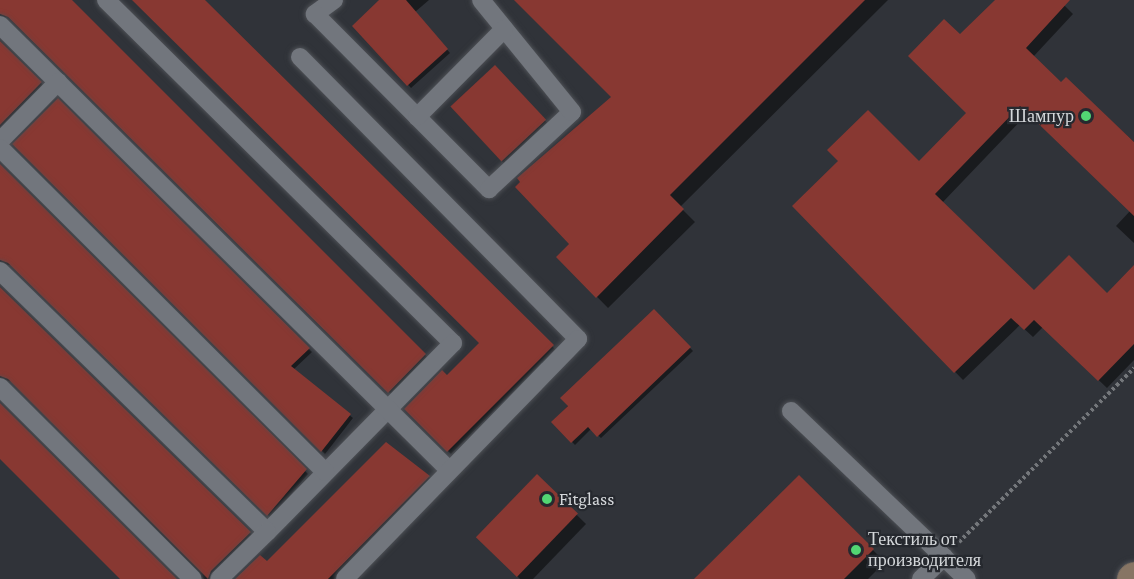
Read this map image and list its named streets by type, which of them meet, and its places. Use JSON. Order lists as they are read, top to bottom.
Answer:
{
  "places": ["Шампур", "Fitglass", "Текстиль от производителя"]
}
